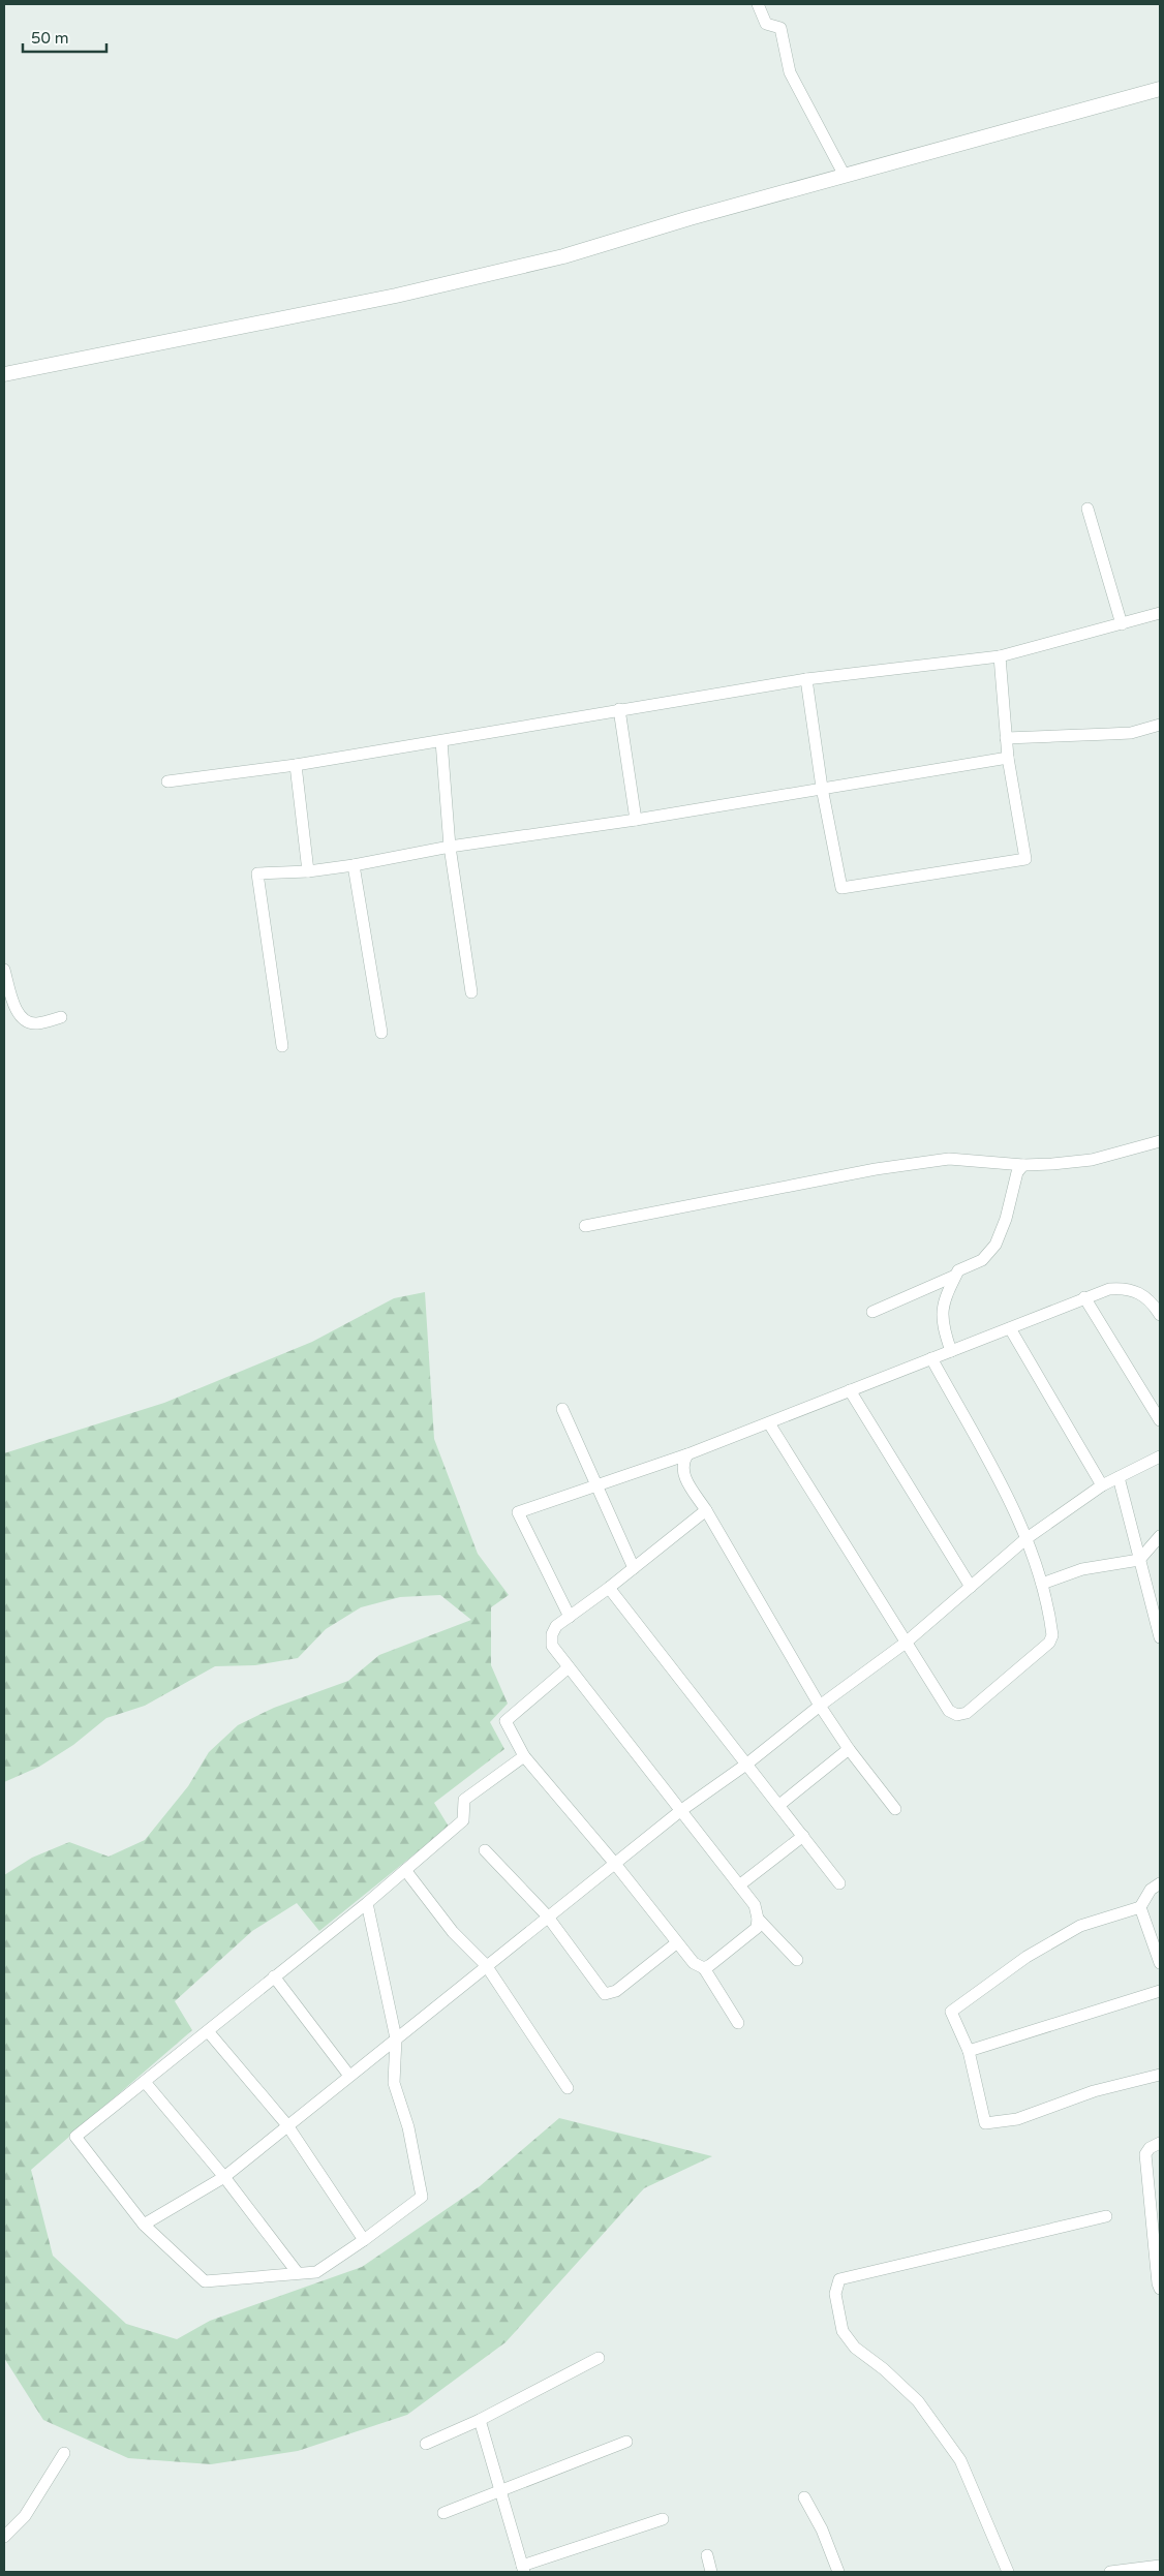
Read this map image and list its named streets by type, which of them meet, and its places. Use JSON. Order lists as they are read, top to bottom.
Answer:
{
  "scale_bar": "50 m"
}
